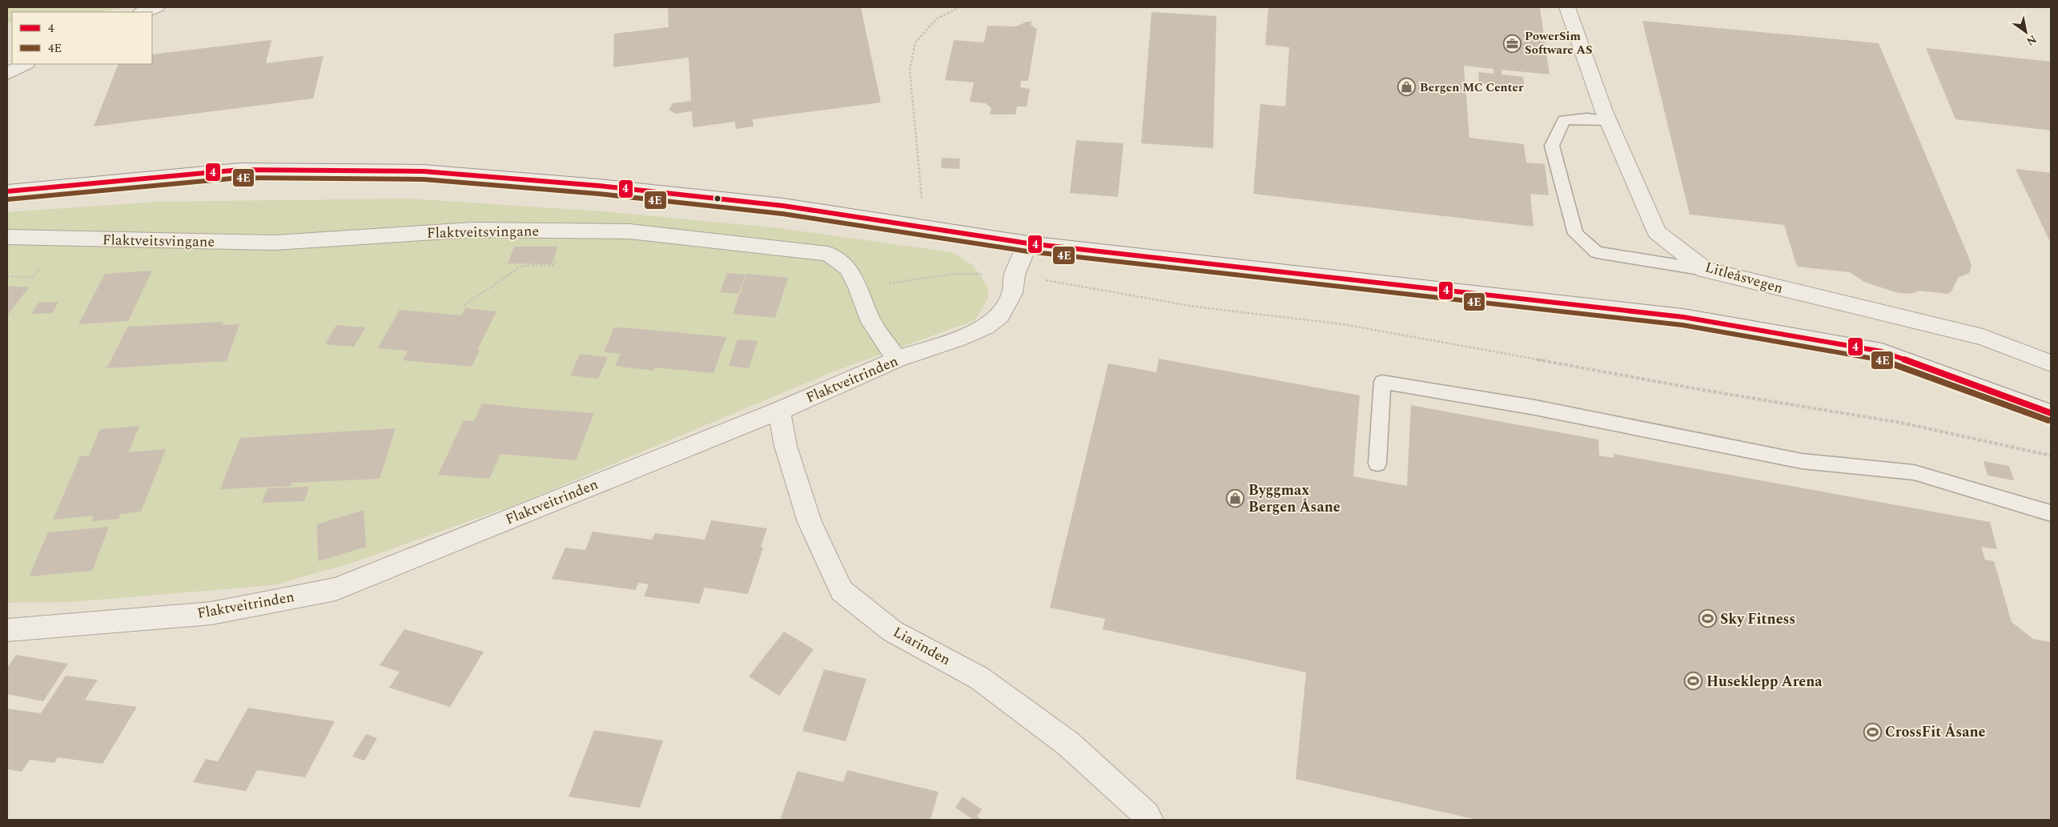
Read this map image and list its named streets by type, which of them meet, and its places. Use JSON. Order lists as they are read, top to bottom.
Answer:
{
  "streets": {
    "street": [
      "Flaktveitsvingane",
      "Litleåsvegen",
      "Flaktveitrinden",
      "Liarinden"
    ]
  },
  "crossings": [
    ["Flaktveitsvingane", "Flaktveitrinden"],
    ["Flaktveitrinden", "Liarinden"]
  ],
  "places": {
    "office": ["PowerSim Software AS"],
    "shop": ["Bergen MC Center", "Byggmax Bergen Åsane"],
    "sports": ["Sky Fitness", "Huseklepp Arena", "CrossFit Åsane"]
  },
  "lines": ["transit line 4", "transit line 4E"],
  "legend": ["4", "4E"],
  "north": "bottom right"
}
